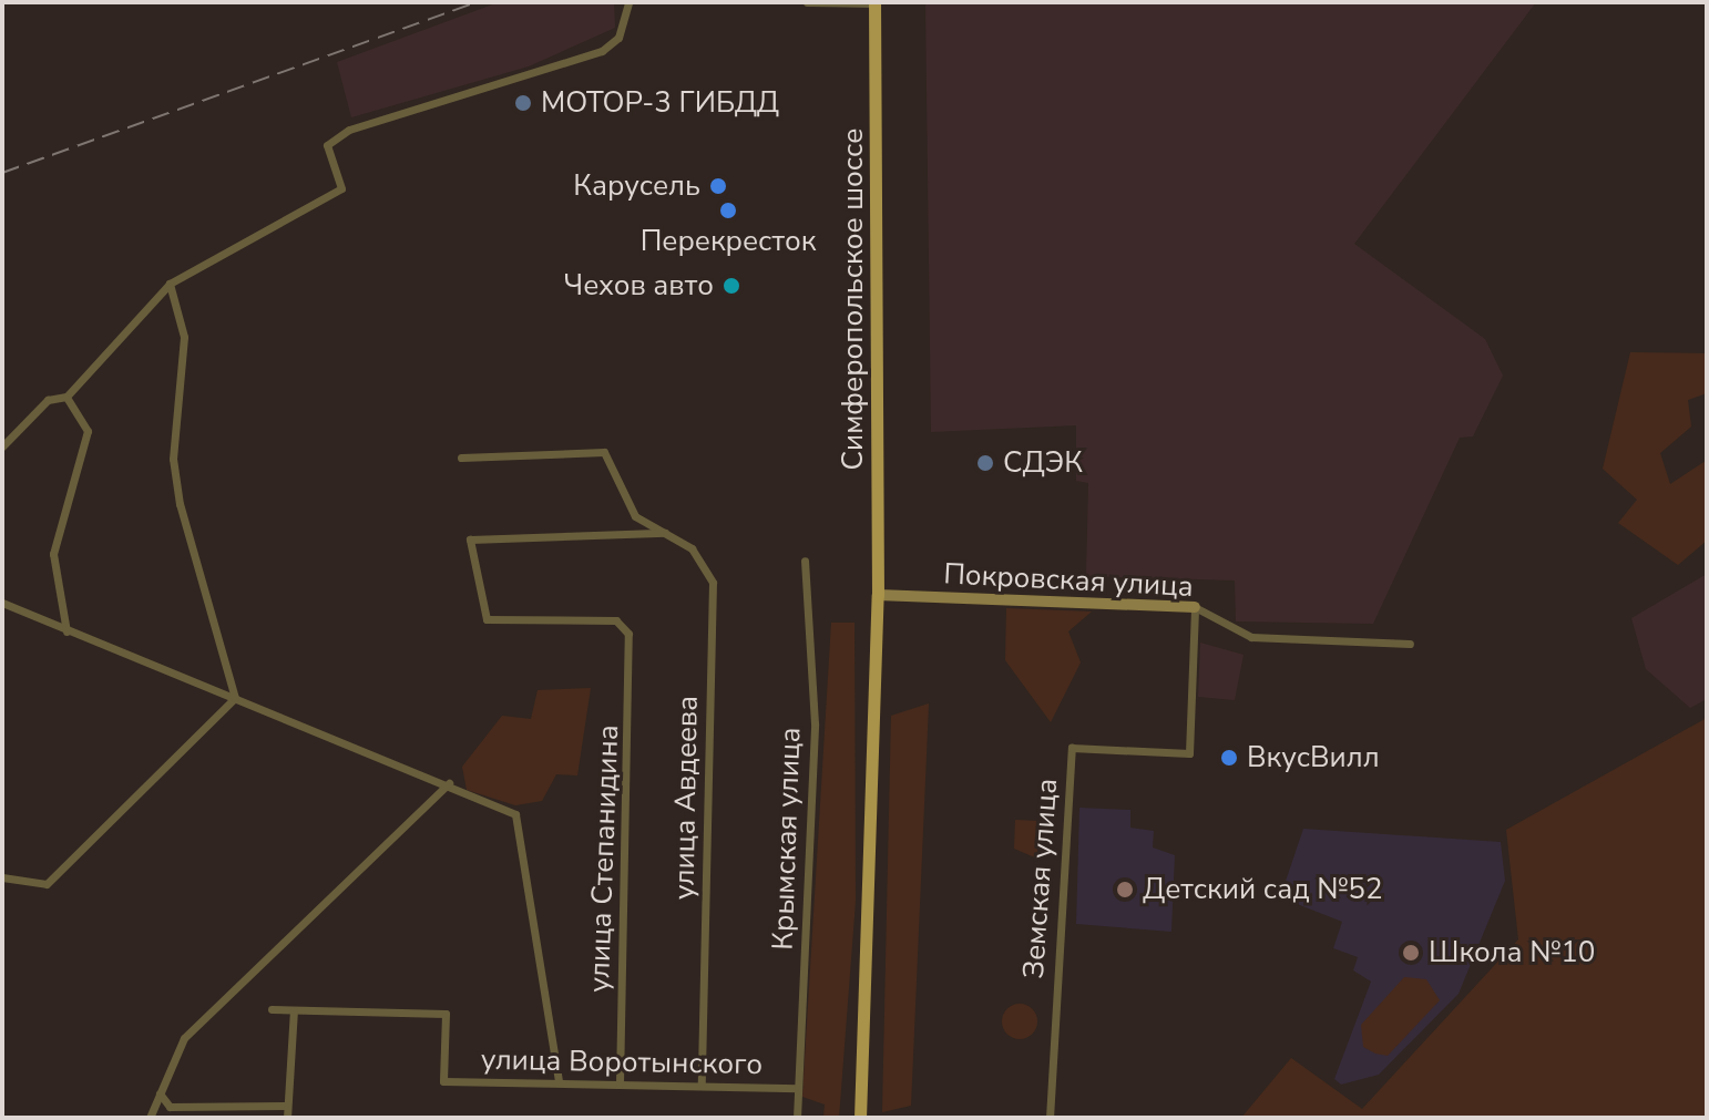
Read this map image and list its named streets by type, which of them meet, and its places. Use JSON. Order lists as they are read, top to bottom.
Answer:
{
  "streets": {
    "main road": ["Симферопольское шоссе"],
    "street": [
      "Покровская улица",
      "улица Авдеева",
      "Крымская улица",
      "улица Степанидина",
      "Земская улица",
      "улица Воротынского"
    ]
  },
  "crossings": [
    ["Симферопольское шоссе", "Покровская улица"],
    ["Покровская улица", "Земская улица"],
    ["улица Авдеева", "улица Степанидина"],
    ["улица Авдеева", "улица Воротынского"],
    ["Крымская улица", "улица Воротынского"],
    ["улица Степанидина", "улица Воротынского"]
  ],
  "places": [
    "МОТОР-3 ГИБДД",
    "Карусель",
    "Перекресток",
    "Чехов авто",
    "СДЭК",
    "ВкусВилл",
    "Детский сад №52",
    "Школа №10"
  ]
}
